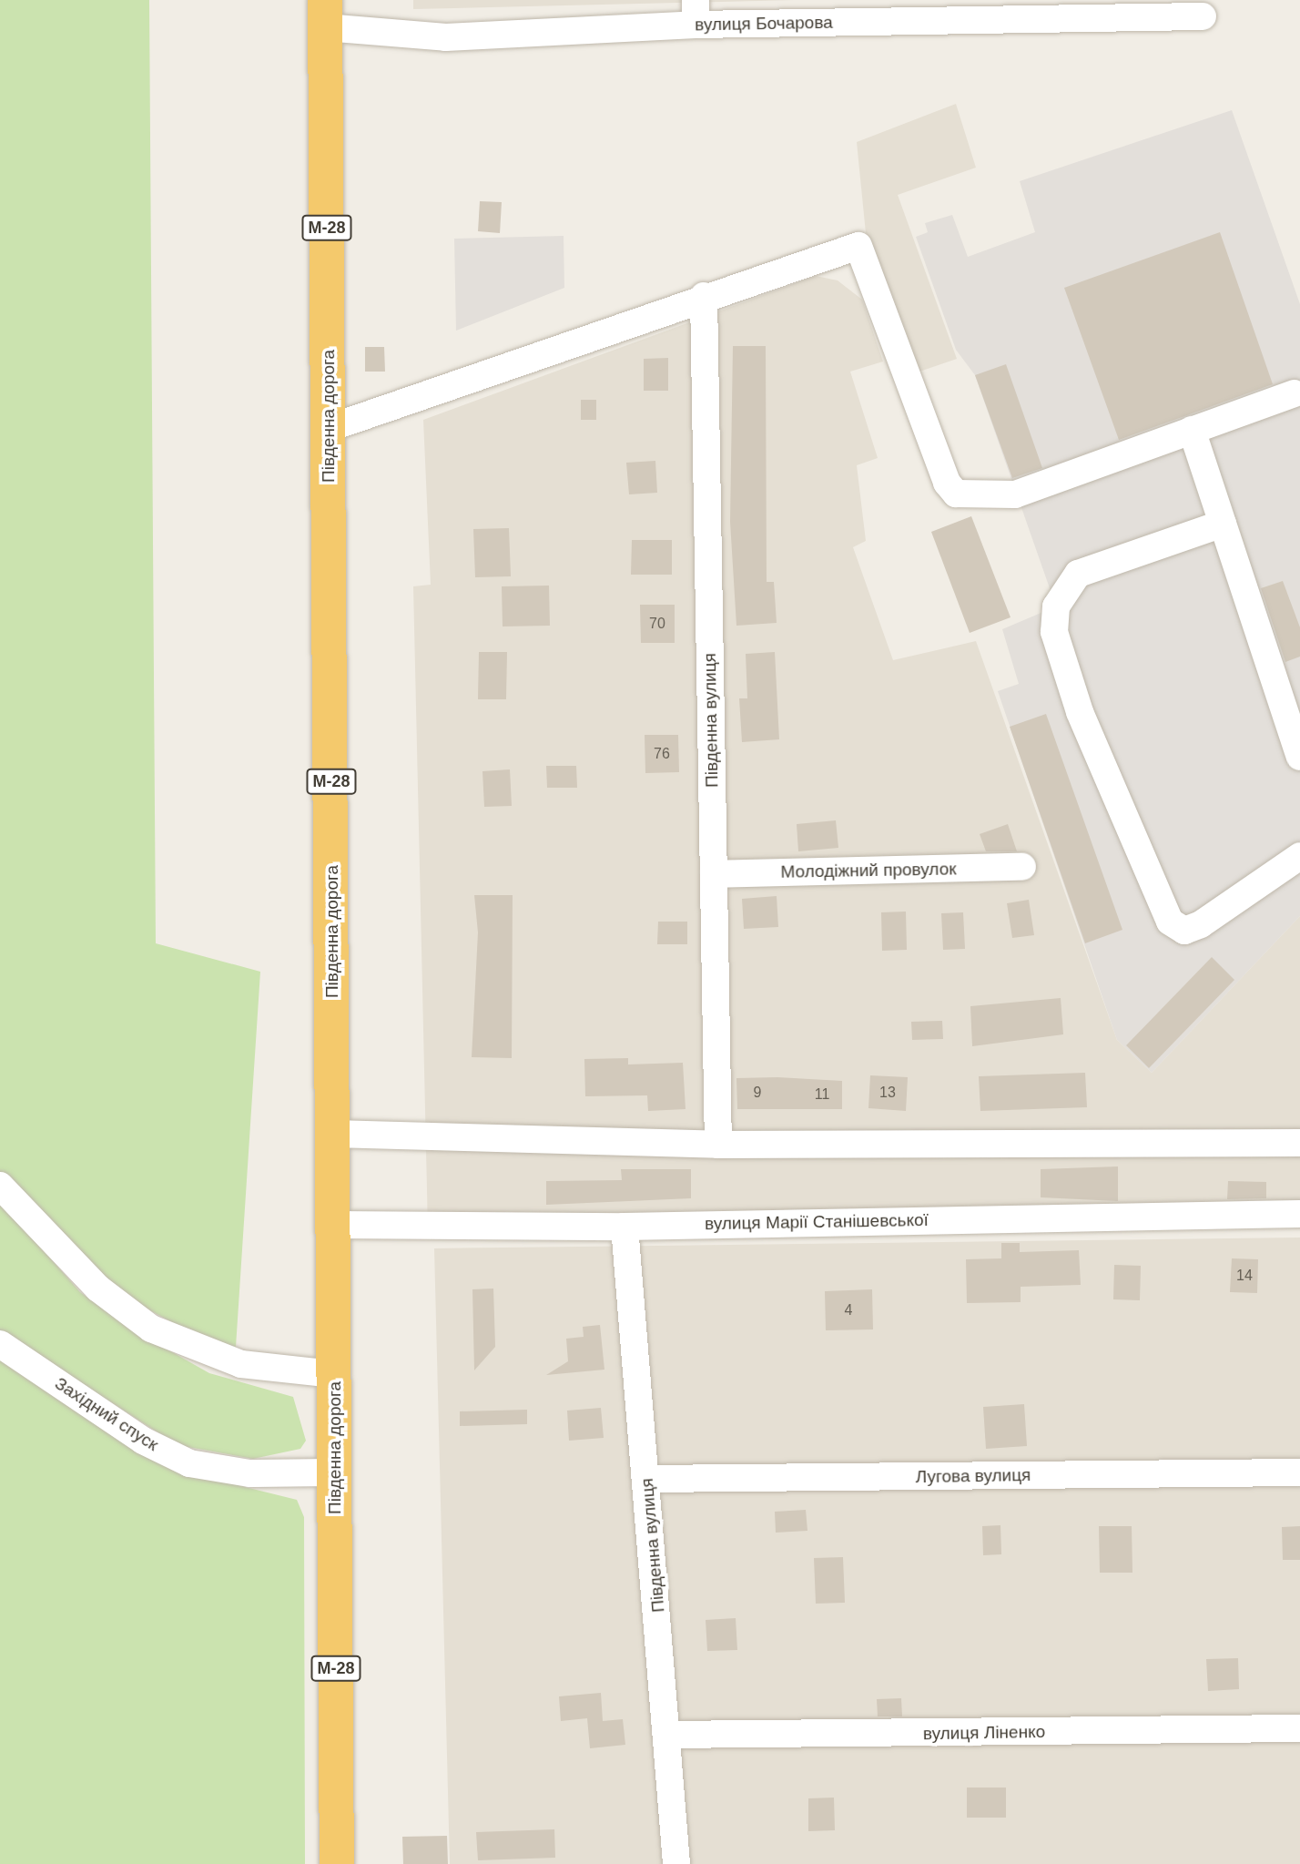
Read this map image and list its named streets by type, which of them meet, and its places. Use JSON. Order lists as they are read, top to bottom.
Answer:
{
  "streets": {
    "highway": ["М-28", "Південна дорога"],
    "street": [
      "вулиця Бочарова",
      "Південна вулиця",
      "Молодіжний провулок",
      "вулиця Марії Станішевської",
      "Західний спуск",
      "Лугова вулиця",
      "вулиця Ліненко"
    ]
  },
  "crossings": [
    ["вулиця Бочарова", "Південна дорога"],
    ["Південна дорога", "вулиця Марії Станішевської"],
    ["Південна дорога", "Західний спуск"],
    ["Південна вулиця", "Молодіжний провулок"],
    ["Південна вулиця", "вулиця Марії Станішевської"],
    ["Південна вулиця", "Лугова вулиця"],
    ["Південна вулиця", "вулиця Ліненко"]
  ],
  "house_numbers": [
    "70",
    "76",
    "9",
    "13",
    "11",
    "14",
    "4"
  ]
}
